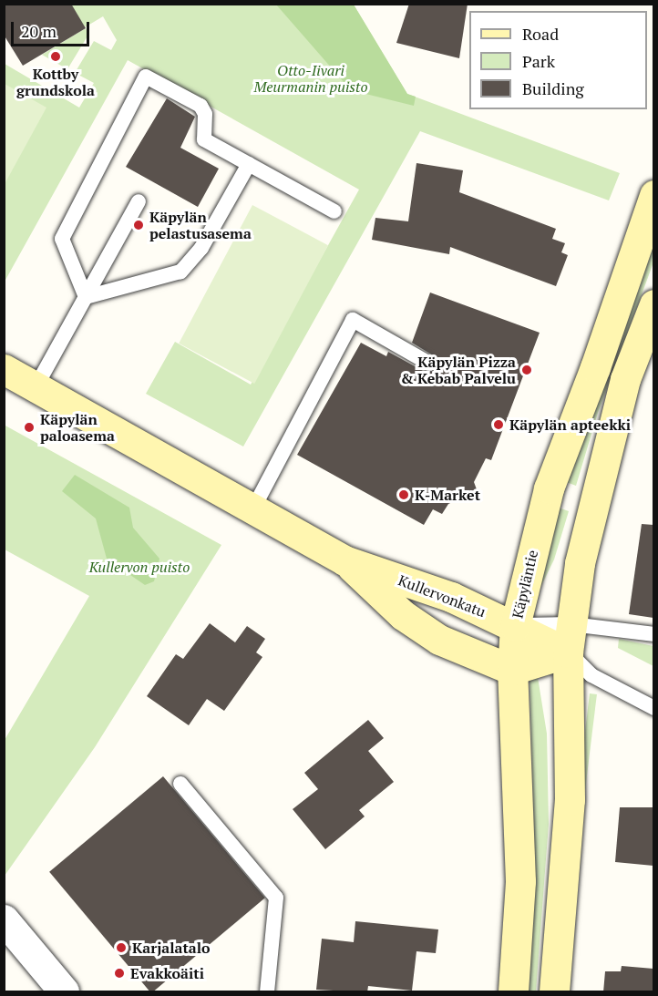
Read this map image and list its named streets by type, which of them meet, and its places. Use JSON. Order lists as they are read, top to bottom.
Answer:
{
  "streets": {
    "main road": ["Käpyläntie", "Kullervonkatu"]
  },
  "crossings": [
    ["Käpyläntie", "Kullervonkatu"]
  ],
  "parks": ["Otto-Iivari Meurmanin puisto", "Kullervon puisto"],
  "places": [
    "Kottby grundskola",
    "Käpylän pelastusasema",
    "Käpylän Pizza & Kebab Palvelu",
    "Käpylän apteekki",
    "Käpylän paloasema",
    "K-Market",
    "Karjalatalo",
    "Evakkoäiti"
  ],
  "legend": ["Road", "Park", "Building"],
  "scale_bar": "20 m"
}
